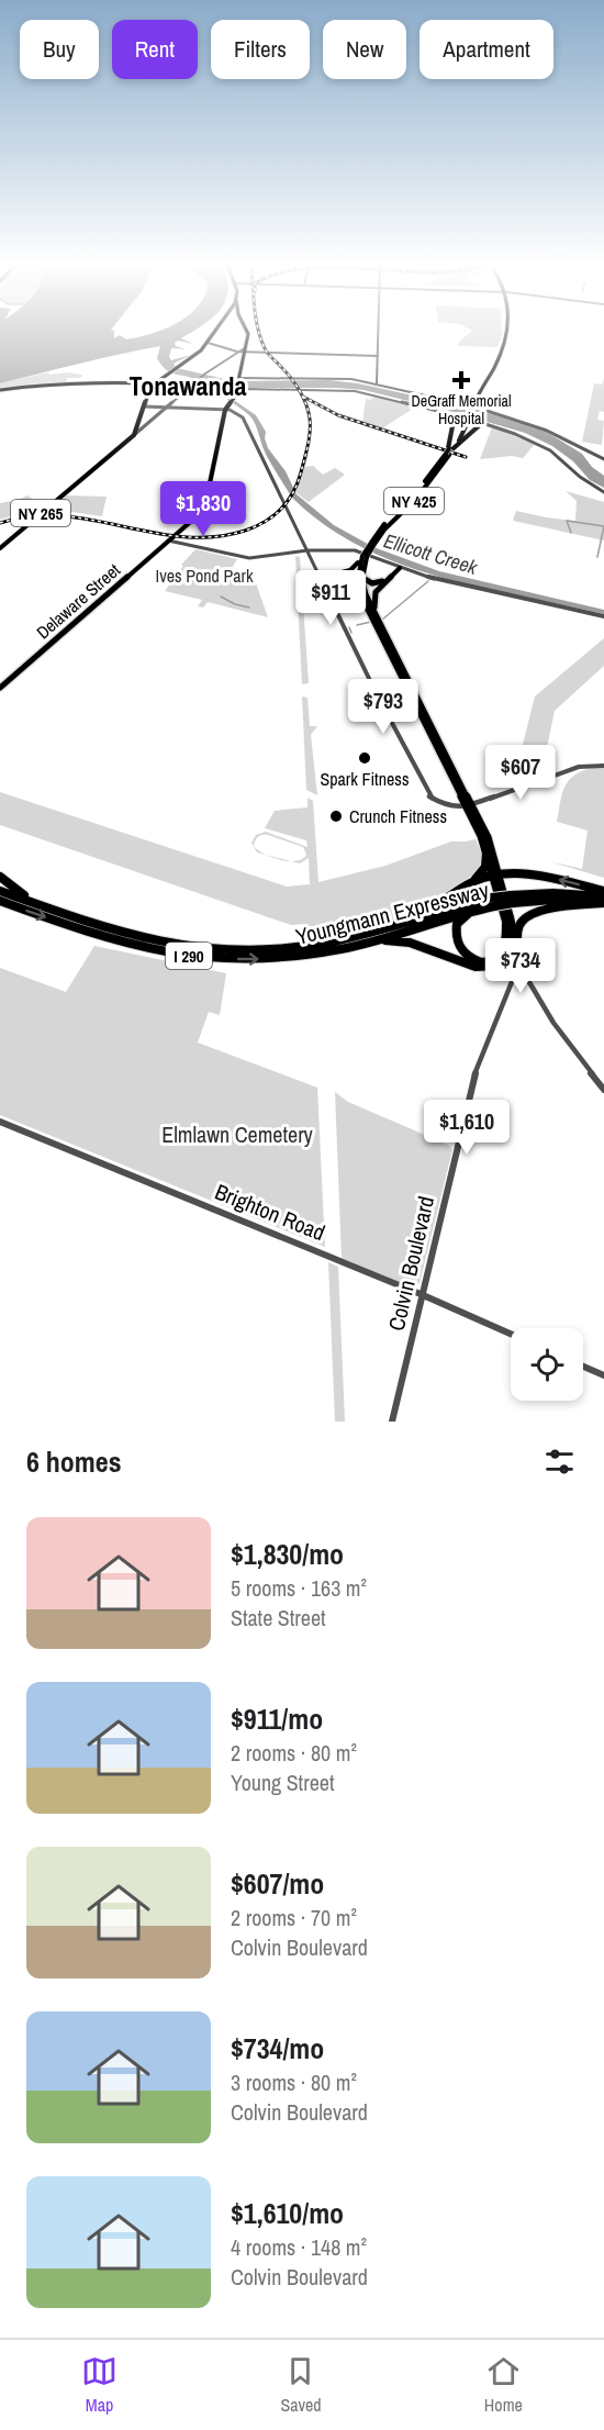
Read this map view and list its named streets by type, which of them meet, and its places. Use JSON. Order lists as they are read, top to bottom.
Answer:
{
  "streets": {
    "highway": ["Youngmann Expressway", "I 290"],
    "main road": ["NY 425", "NY 265", "Delaware Street"],
    "street": ["Brighton Road", "Colvin Boulevard"]
  },
  "crossings": [
    ["NY 425", "Colvin Boulevard"],
    ["Brighton Road", "Colvin Boulevard"]
  ],
  "districts": ["Tonawanda"],
  "water": ["Ellicott Creek"],
  "parks": ["Ives Pond Park", "Elmlawn Cemetery"],
  "places": {
    "health": ["DeGraff Memorial Hospital"],
    "other": ["Spark Fitness", "Crunch Fitness"]
  },
  "page": {
    "chip": [
      "Buy",
      "Rent",
      "Filters",
      "New",
      "Apartment"
    ],
    "price": [
      "$1,830",
      "$911",
      "$793",
      "$607",
      "$734",
      "$1,610"
    ],
    "heading": "6 homes",
    "list": [
      {
        "name": "$1,830/mo",
        "note": "5 rooms · 163 m² · State Street"
      },
      {
        "name": "$911/mo",
        "note": "2 rooms · 80 m² · Young Street"
      },
      {
        "name": "$607/mo",
        "note": "2 rooms · 70 m² · Colvin Boulevard"
      },
      {
        "name": "$734/mo",
        "note": "3 rooms · 80 m² · Colvin Boulevard"
      },
      {
        "name": "$1,610/mo",
        "note": "4 rooms · 148 m² · Colvin Boulevard"
      }
    ],
    "tabs": ["Map", "Saved", "Home"]
  }
}
